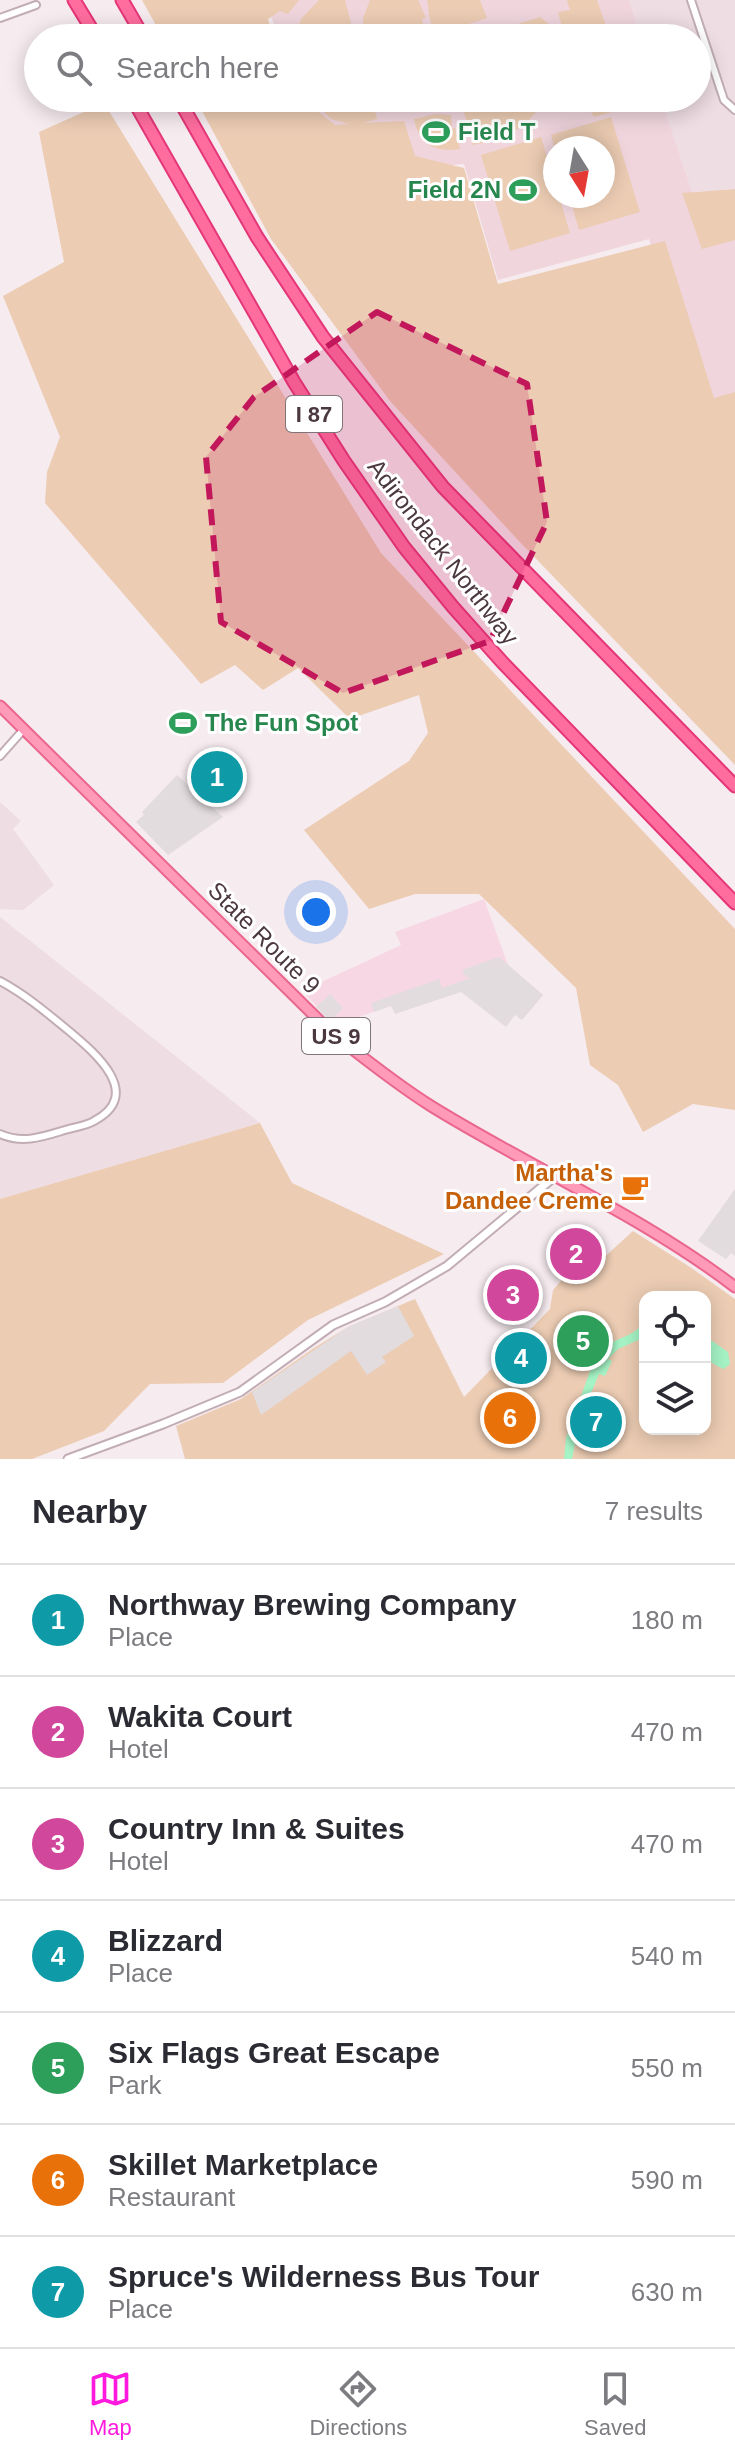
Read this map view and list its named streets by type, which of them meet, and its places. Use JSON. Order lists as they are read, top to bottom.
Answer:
{
  "streets": {
    "highway": ["I 87", "Adirondack Northway"],
    "main road": ["State Route 9", "US 9"]
  },
  "places": {
    "sports": ["Field T", "Field 2N", "The Fun Spot"],
    "cafe": ["Martha's Dandee Creme"]
  },
  "north": "bottom",
  "page": {
    "search": "Search here",
    "pins": [
      "1",
      "2",
      "3",
      "5",
      "4",
      "6",
      "7"
    ],
    "heading": ["Nearby", "7 results"],
    "list": [
      {
        "mark": "1",
        "name": "Northway Brewing Company",
        "note": "Place",
        "value": "180 m"
      },
      {
        "mark": "2",
        "name": "Wakita Court",
        "note": "Hotel",
        "value": "470 m"
      },
      {
        "mark": "3",
        "name": "Country Inn & Suites",
        "note": "Hotel",
        "value": "470 m"
      },
      {
        "mark": "4",
        "name": "Blizzard",
        "note": "Place",
        "value": "540 m"
      },
      {
        "mark": "5",
        "name": "Six Flags Great Escape",
        "note": "Park",
        "value": "550 m"
      },
      {
        "mark": "6",
        "name": "Skillet Marketplace",
        "note": "Restaurant",
        "value": "590 m"
      },
      {
        "mark": "7",
        "name": "Spruce's Wilderness Bus Tour",
        "note": "Place",
        "value": "630 m"
      }
    ],
    "nav": ["Map", "Directions", "Saved"]
  }
}
